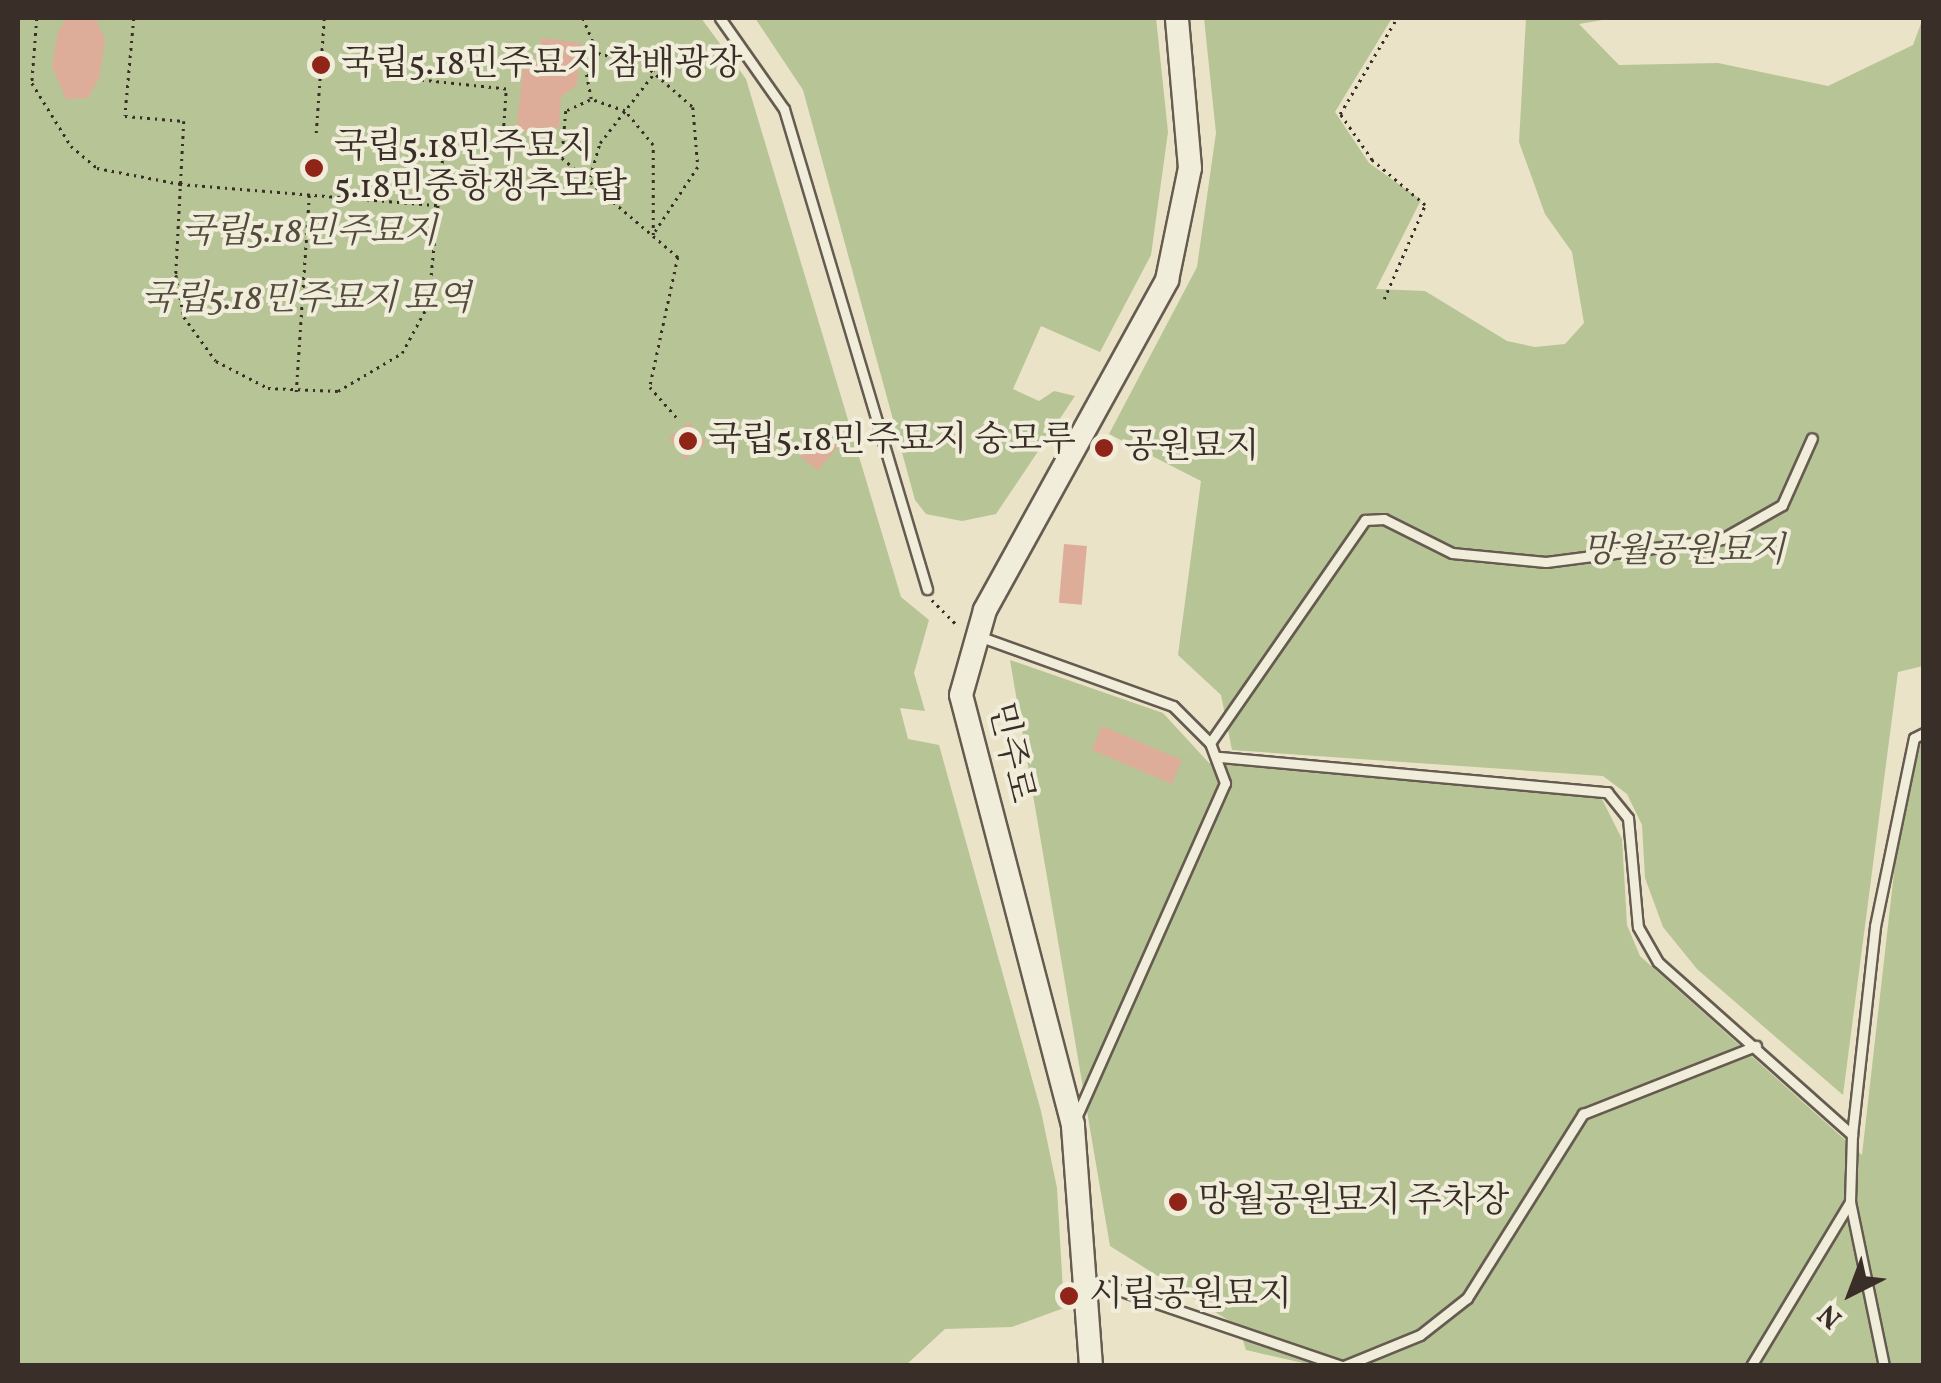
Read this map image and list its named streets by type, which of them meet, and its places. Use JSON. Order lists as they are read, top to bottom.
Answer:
{
  "streets": {
    "main road": ["민주로"]
  },
  "parks": ["국립5.18민주묘지", "국립5.18민주묘지 묘역", "망월공원묘지"],
  "places": [
    "국립5.18민주묘지 참배광장",
    "국립5.18민주묘지 5.18민중항쟁추모탑",
    "국립5.18민주묘지 숭모루",
    "공원묘지",
    "망월공원묘지 주차장",
    "시립공원묘지"
  ],
  "north": "bottom left"
}
